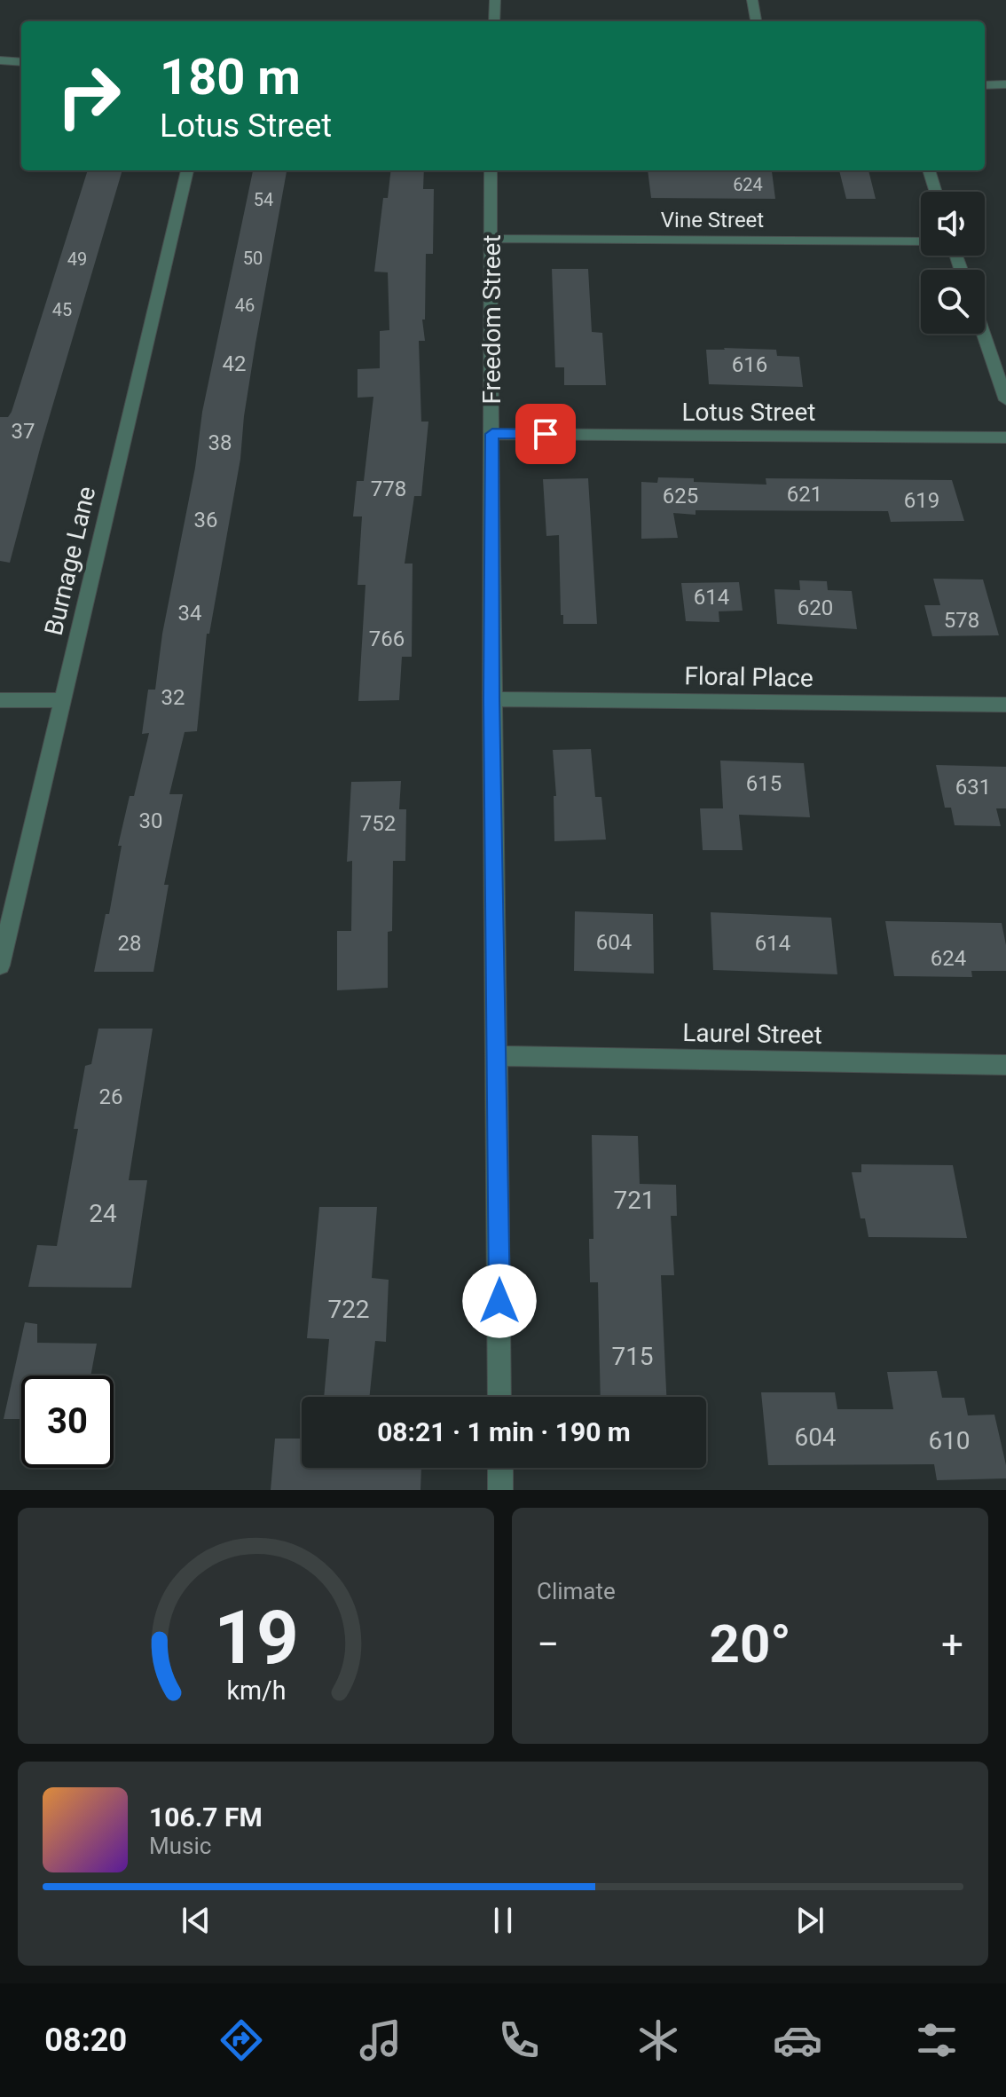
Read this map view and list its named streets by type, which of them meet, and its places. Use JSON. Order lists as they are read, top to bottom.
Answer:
{
  "streets": {
    "street": [
      "Vine Street",
      "Freedom Street",
      "Lotus Street",
      "Burnage Lane",
      "Floral Place",
      "Laurel Street"
    ]
  },
  "crossings": [
    ["Vine Street", "Freedom Street"],
    ["Freedom Street", "Lotus Street"],
    ["Freedom Street", "Floral Place"],
    ["Freedom Street", "Laurel Street"]
  ],
  "house_numbers": [
    "624",
    "54",
    "50",
    "49",
    "46",
    "45",
    "42",
    "616",
    "37",
    "38",
    "778",
    "621",
    "625",
    "619",
    "36",
    "614",
    "620",
    "34",
    "578",
    "766",
    "32",
    "615",
    "631",
    "30",
    "752",
    "604",
    "28",
    "614",
    "624",
    "26",
    "721",
    "24",
    "722",
    "715",
    "604",
    "610"
  ],
  "page": {
    "turn": ["180 m", "Lotus Street"],
    "limit": "30",
    "trip": "08:21 · 1 min · 190 m",
    "tile": "Climate",
    "heat": ["−", "20°", "+"],
    "song": ["106.7 FM", "Music"],
    "tabs": "08:20",
    "gauge": ["19", "km/h"]
  }
}
